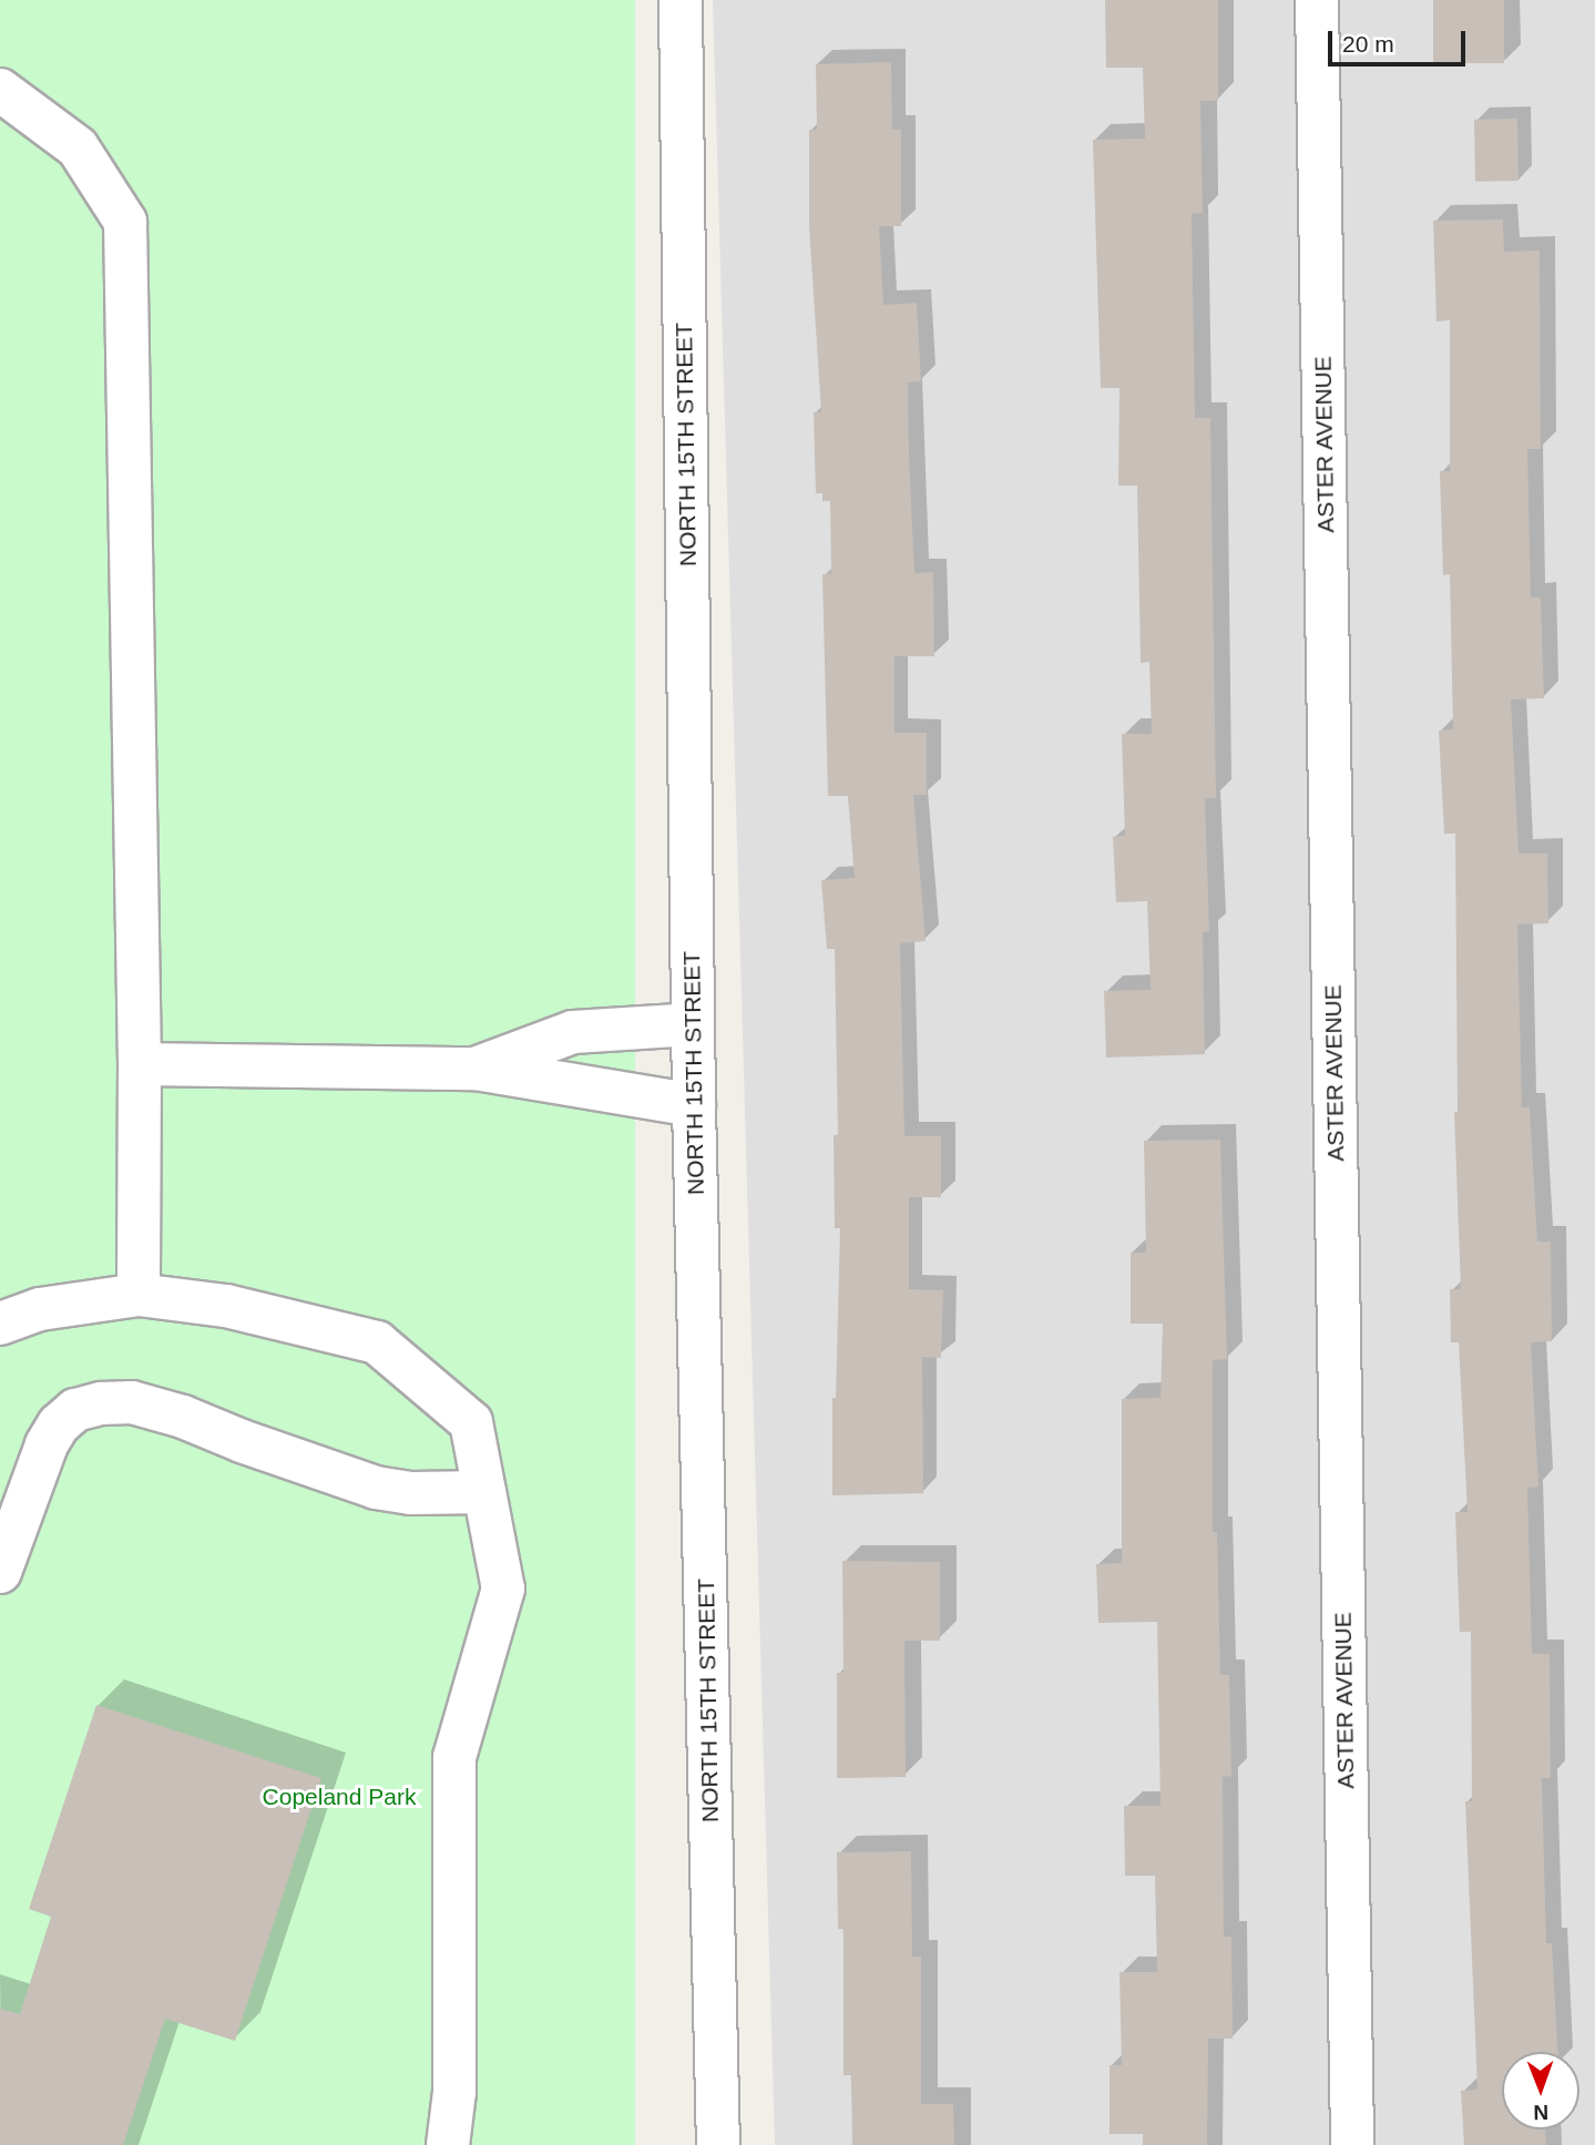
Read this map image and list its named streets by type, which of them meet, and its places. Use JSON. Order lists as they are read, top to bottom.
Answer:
{
  "streets": {
    "street": ["NORTH 15TH STREET", "ASTER AVENUE"]
  },
  "parks": ["Copeland Park"],
  "scale_bar": "20 m",
  "north": "bottom"
}
